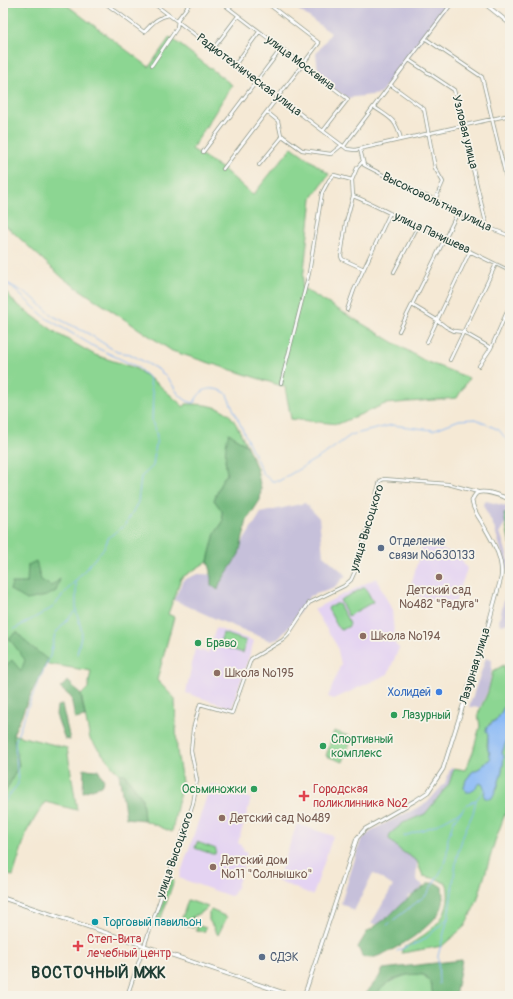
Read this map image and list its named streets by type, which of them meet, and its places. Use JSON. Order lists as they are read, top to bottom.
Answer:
{
  "streets": {
    "street": [
      "улица Москвина",
      "Радиотехническая улица",
      "Узловая улица",
      "Высоковольтная улица",
      "улица Панишева",
      "улица Высоцкого",
      "Лазурная улица"
    ]
  },
  "crossings": [
    ["улица Москвина", "Радиотехническая улица"],
    ["Узловая улица", "Высоковольтная улица"],
    ["улица Высоцкого", "Лазурная улица"]
  ],
  "districts": ["ВОСТОЧНЫЙ МЖК"],
  "places": {
    "other": [
      "Отделение связи №630133",
      "Детский сад №482 \"Радуга\"",
      "Школа №194",
      "Браво",
      "Школа №195",
      "Холидей",
      "Лазурный",
      "Спортивный комплекс",
      "Осьминожки",
      "Детский сад №489",
      "Детский дом №11 \"Солнышко\"",
      "Торговый павильон",
      "СДЭК"
    ],
    "health": ["Городская поликлинника №2", "Степ-Вита лечебный центр"]
  }
}
